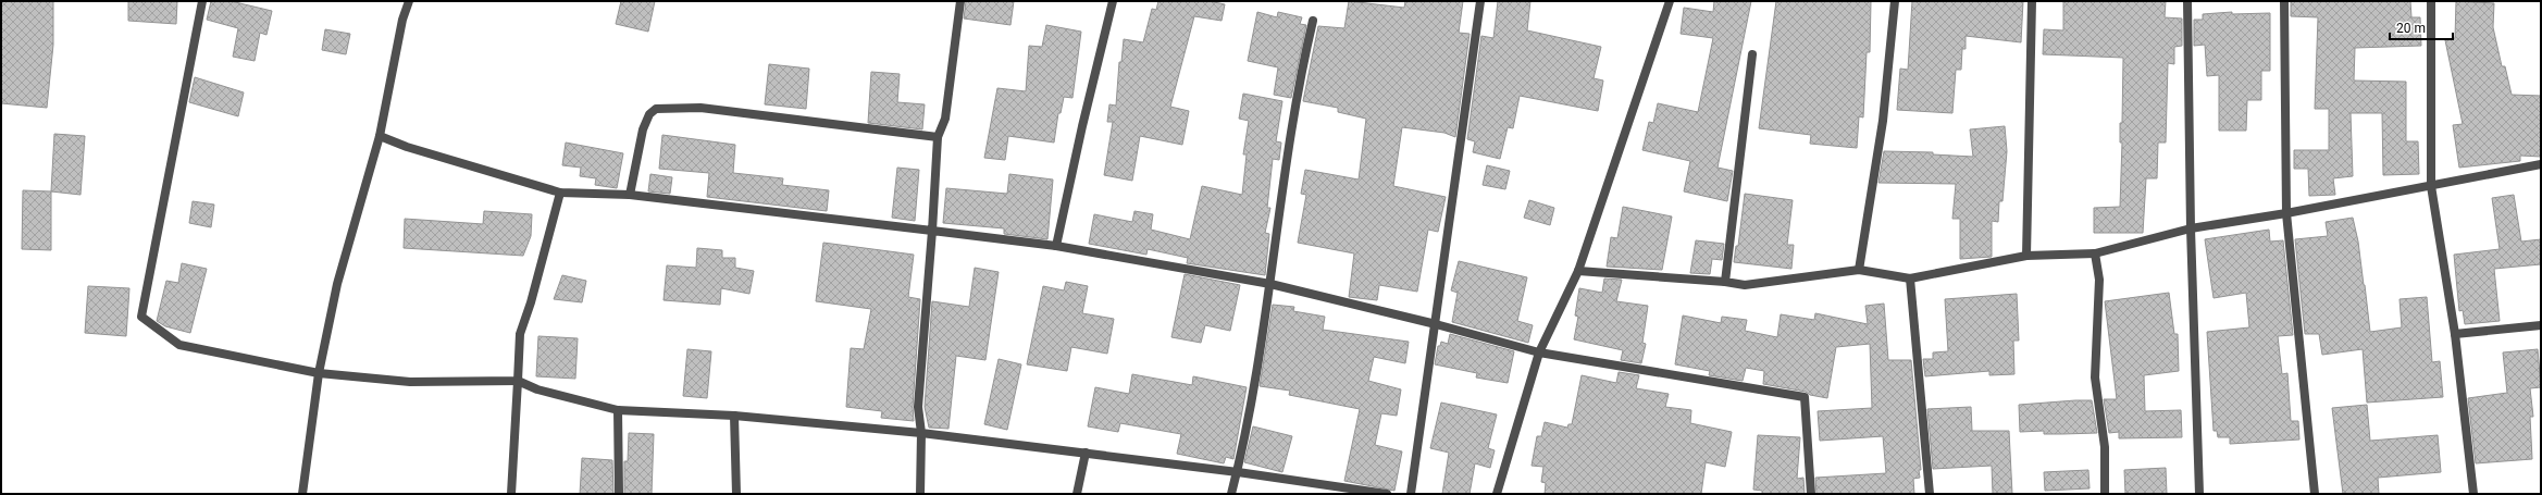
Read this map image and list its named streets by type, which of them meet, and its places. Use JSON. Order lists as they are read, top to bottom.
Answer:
{
  "scale_bar": "20 m"
}
